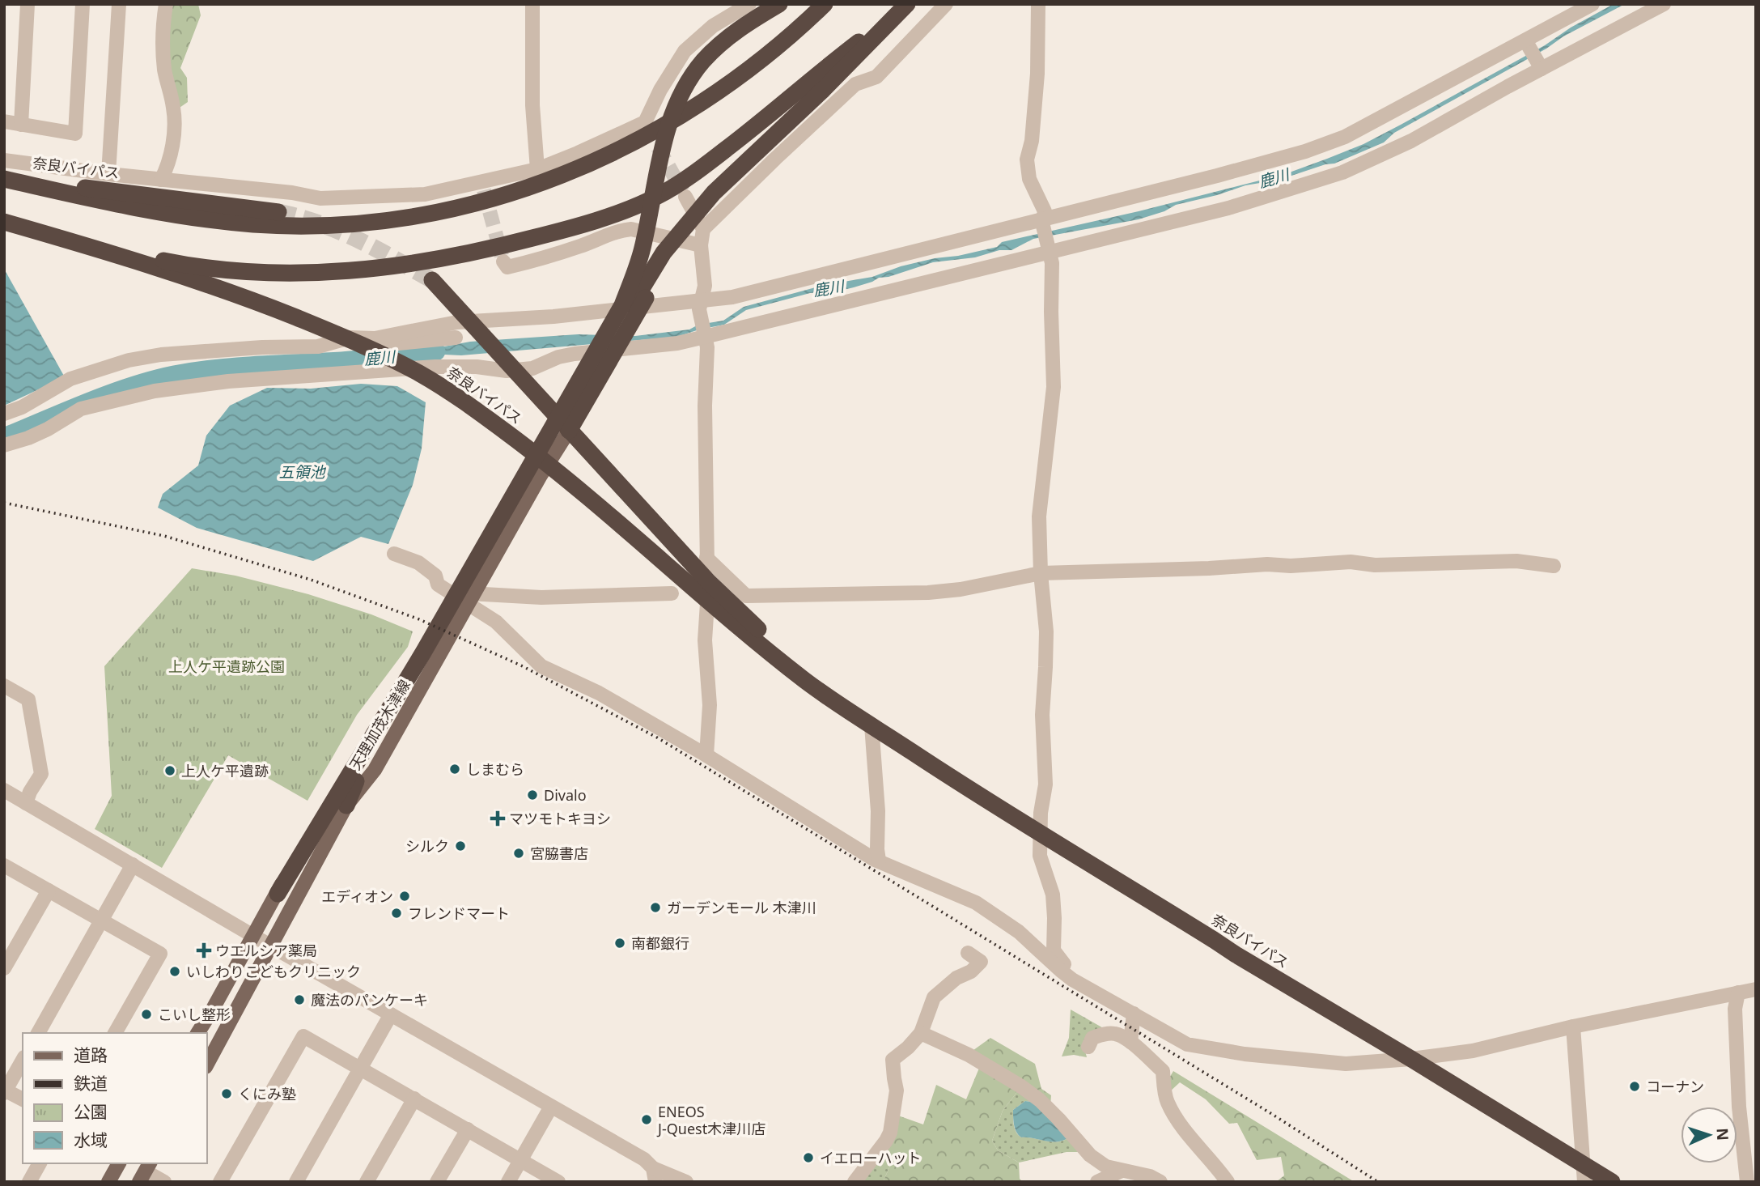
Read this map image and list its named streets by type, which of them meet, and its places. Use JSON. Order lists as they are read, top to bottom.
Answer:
{
  "streets": {
    "highway": ["奈良バイパス"]
  },
  "water": ["鹿川", "五領池"],
  "parks": ["上人ケ平遺跡公園"],
  "places": {
    "other": [
      "しまむら",
      "上人ケ平遺跡",
      "Divalo",
      "シルク",
      "宮脇書店",
      "エディオン",
      "ガーデンモール 木津川",
      "フレンドマート",
      "南都銀行",
      "いしわりこどもクリニック",
      "魔法のパンケーキ",
      "こいし整形",
      "コーナン",
      "くにみ塾",
      "ENEOS J-Quest木津川店",
      "イエローハット"
    ],
    "health": ["マツモトキヨシ", "ウエルシア薬局"]
  },
  "legend": [
    "道路",
    "鉄道",
    "公園",
    "水域"
  ],
  "north": "right"
}
